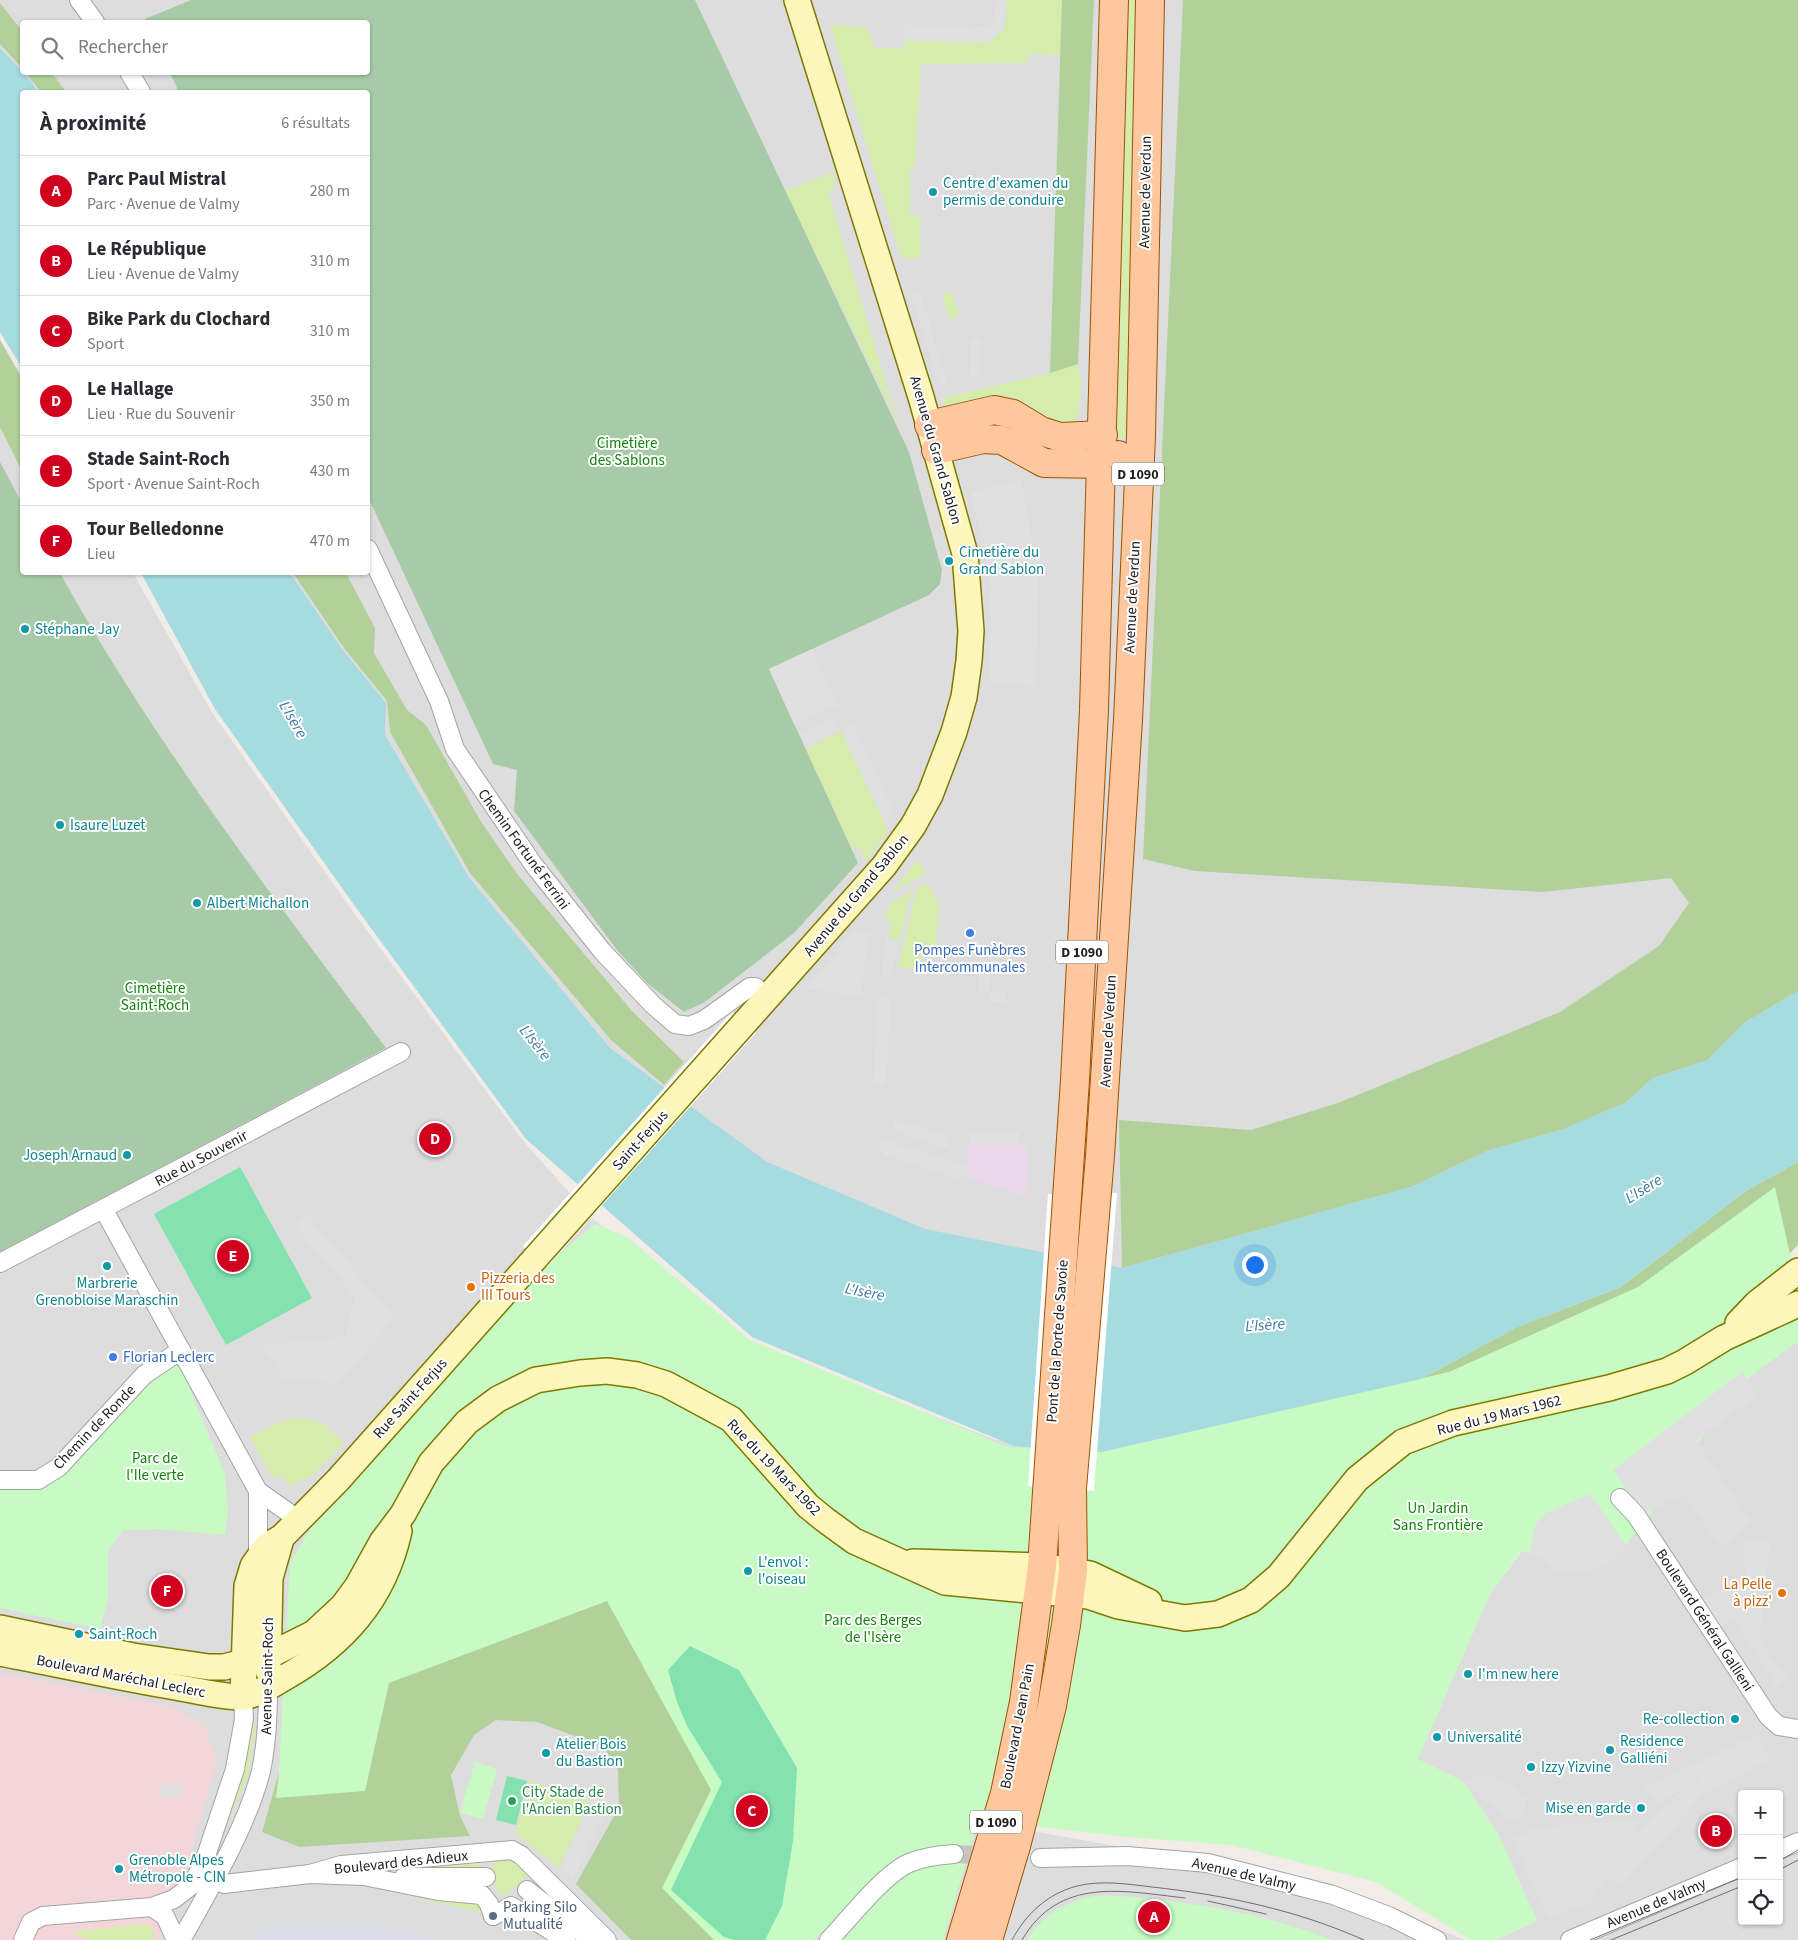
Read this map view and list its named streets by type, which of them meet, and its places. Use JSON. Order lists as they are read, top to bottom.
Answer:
{
  "streets": {
    "main road": [
      "Avenue de Verdun",
      "Avenue du Grand Sablon",
      "D 1090",
      "Saint-Ferjus",
      "Pont de la Porte de Savoie",
      "Rue Saint-Ferjus",
      "Rue du 19 Mars 1962",
      "Boulevard Maréchal Leclerc",
      "Avenue Saint-Roch",
      "Boulevard Jean Pain"
    ],
    "street": [
      "Chemin Fortuné Ferrini",
      "Rue du Souvenir",
      "Chemin de Ronde",
      "Boulevard Général Gallieni",
      "Boulevard des Adieux",
      "Avenue de Valmy"
    ]
  },
  "crossings": [
    ["Avenue de Verdun", "Pont de la Porte de Savoie"],
    ["Avenue du Grand Sablon", "Chemin Fortuné Ferrini"],
    ["Avenue du Grand Sablon", "Saint-Ferjus"],
    ["D 1090", "Pont de la Porte de Savoie"],
    ["D 1090", "Rue du 19 Mars 1962"],
    ["D 1090", "Boulevard Jean Pain"],
    ["Saint-Ferjus", "Rue Saint-Ferjus"],
    ["Rue du Souvenir", "Avenue Saint-Roch"],
    ["Rue Saint-Ferjus", "Avenue Saint-Roch"],
    ["Rue du 19 Mars 1962", "Boulevard Maréchal Leclerc"],
    ["Rue du 19 Mars 1962", "Avenue Saint-Roch"],
    ["Rue du 19 Mars 1962", "Boulevard Jean Pain"],
    ["Chemin de Ronde", "Avenue Saint-Roch"],
    ["Boulevard Maréchal Leclerc", "Avenue Saint-Roch"],
    ["Avenue Saint-Roch", "Boulevard des Adieux"]
  ],
  "water": ["L'Isère"],
  "parks": [
    "Cimetière des Sablons",
    "Cimetière Saint-Roch",
    "Parc de l'Ile verte",
    "Un Jardin Sans Frontière",
    "Parc des Berges de l'Isère"
  ],
  "places": [
    "Centre d'examen du permis de conduire",
    "Cimetière du Grand Sablon",
    "Stéphane Jay",
    "Isaure Luzet",
    "Albert Michallon",
    "Pompes Funèbres Intercommunales",
    "Joseph Arnaud",
    "Marbrerie Grenobloise Maraschin",
    "Pizzeria des III Tours",
    "Florian Leclerc",
    "L'envol : l'oiseau",
    "La Pelle à pizz'",
    "Saint-Roch",
    "I'm new here",
    "Re-collection",
    "Universalité",
    "Residence Galliéni",
    "Atelier Bois du Bastion",
    "Izzy Yizvine",
    "City Stade de l'Ancien Bastion",
    "Mise en garde",
    "Grenoble Alpes Métropole - CIN",
    "Parking Silo Mutualité"
  ],
  "page": {
    "search": "Rechercher",
    "heading": ["À proximité", "6 résultats"],
    "list": [
      {
        "mark": "A",
        "name": "Parc Paul Mistral",
        "note": "Parc · Avenue de Valmy",
        "value": "280 m"
      },
      {
        "mark": "B",
        "name": "Le République",
        "note": "Lieu · Avenue de Valmy",
        "value": "310 m"
      },
      {
        "mark": "C",
        "name": "Bike Park du Clochard",
        "note": "Sport",
        "value": "310 m"
      },
      {
        "mark": "D",
        "name": "Le Hallage",
        "note": "Lieu · Rue du Souvenir",
        "value": "350 m"
      },
      {
        "mark": "E",
        "name": "Stade Saint-Roch",
        "note": "Sport · Avenue Saint-Roch",
        "value": "430 m"
      },
      {
        "mark": "F",
        "name": "Tour Belledonne",
        "note": "Lieu",
        "value": "470 m"
      }
    ],
    "pins": [
      "D",
      "E",
      "F",
      "C",
      "B",
      "A"
    ],
    "map_buttons": ["+", "−"]
  }
}
